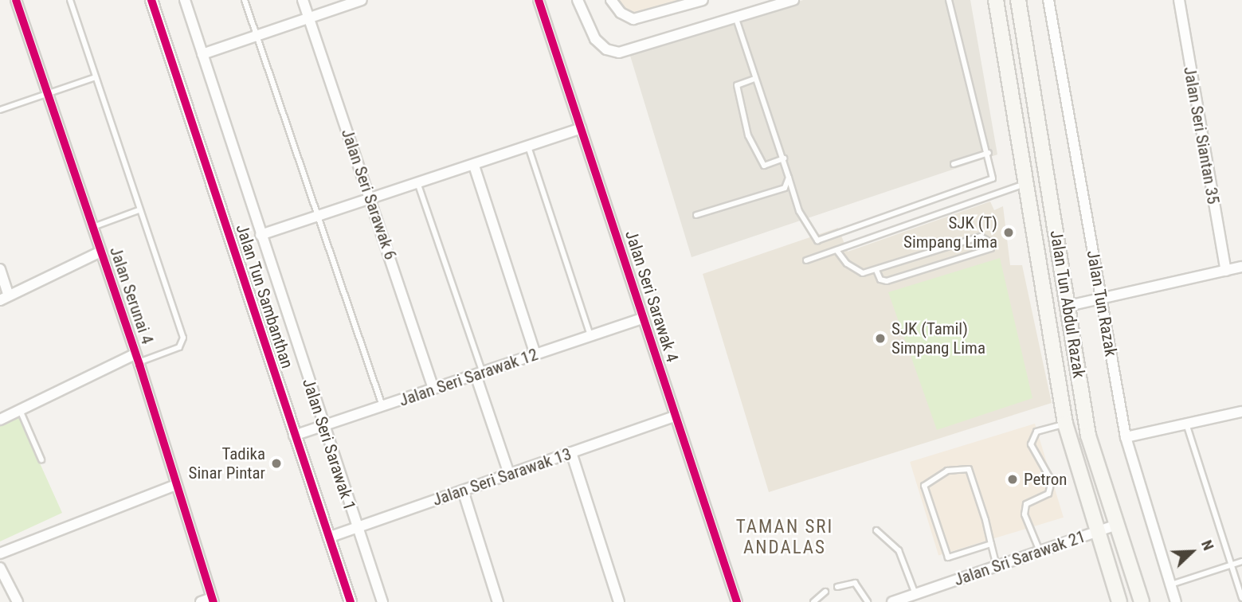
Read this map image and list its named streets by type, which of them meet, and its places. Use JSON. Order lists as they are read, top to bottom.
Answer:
{
  "streets": {
    "main road": ["Jalan Tun Abdul Razak"],
    "street": [
      "Jalan Seri Siantan 35",
      "Jalan Seri Sarawak 6",
      "Jalan Serunai 4",
      "Jalan Tun Sambanthan",
      "Jalan Seri Sarawak 4",
      "Jalan Tun Razak",
      "Jalan Seri Sarawak 12",
      "Jalan Seri Sarawak 1",
      "Jalan Seri Sarawak 13",
      "Jalan Sri Sarawak 21"
    ]
  },
  "crossings": [
    ["Jalan Seri Sarawak 6", "Jalan Seri Sarawak 12"],
    ["Jalan Tun Sambanthan", "Jalan Seri Sarawak 12"],
    ["Jalan Tun Sambanthan", "Jalan Seri Sarawak 13"],
    ["Jalan Seri Sarawak 4", "Jalan Seri Sarawak 12"],
    ["Jalan Seri Sarawak 4", "Jalan Seri Sarawak 13"],
    ["Jalan Tun Abdul Razak", "Jalan Sri Sarawak 21"],
    ["Jalan Seri Sarawak 12", "Jalan Seri Sarawak 1"],
    ["Jalan Seri Sarawak 1", "Jalan Seri Sarawak 13"]
  ],
  "districts": ["TAMAN SRI ANDALAS"],
  "places": [
    "SJK (T) Simpang Lima",
    "SJK (Tamil) Simpang Lima",
    "Tadika Sinar Pintar",
    "Petron"
  ],
  "north": "top right"
}
